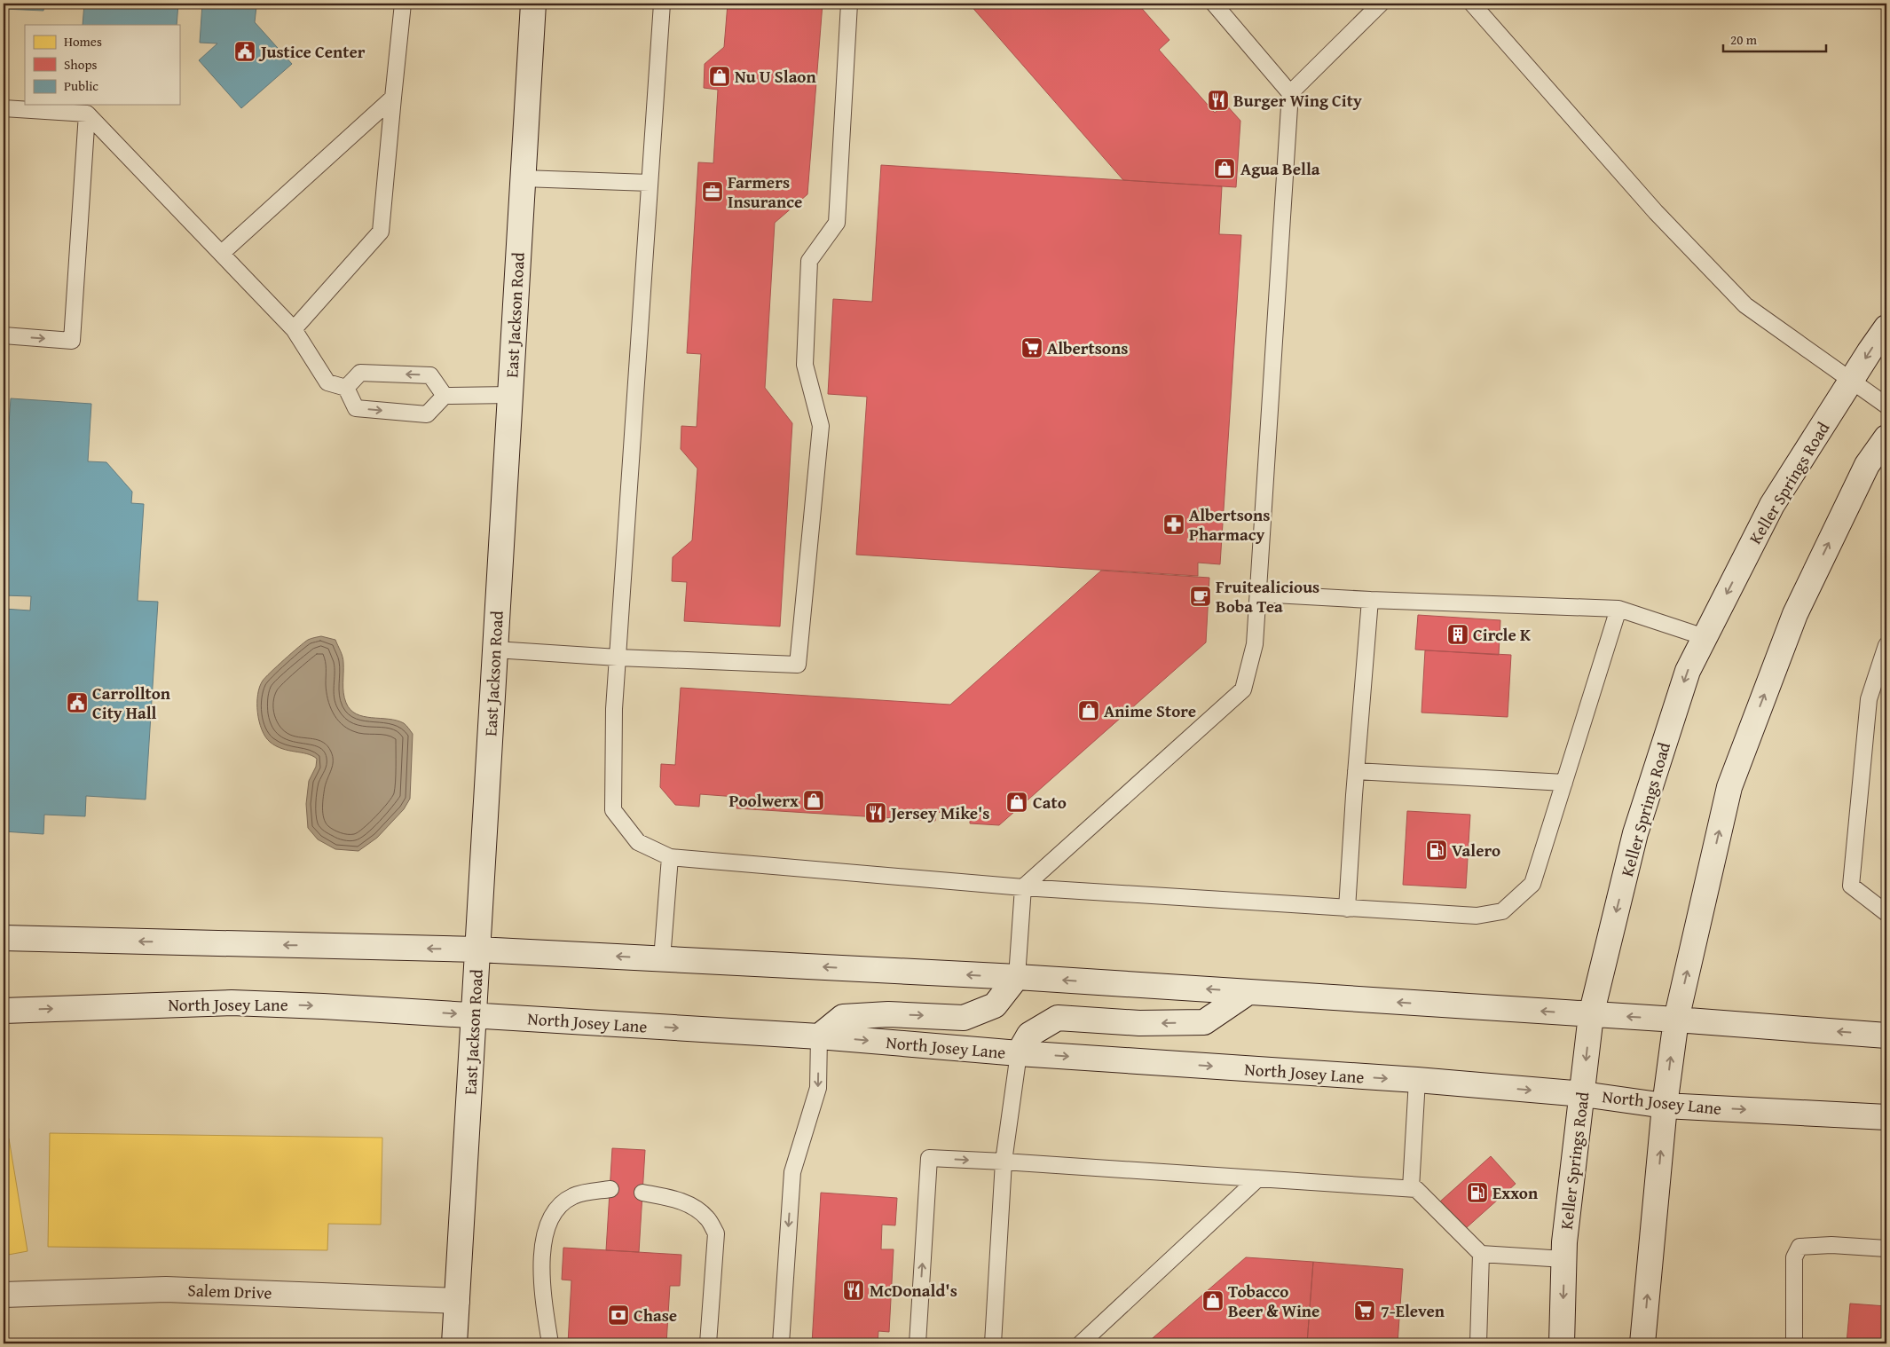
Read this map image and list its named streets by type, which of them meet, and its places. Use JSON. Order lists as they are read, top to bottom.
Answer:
{
  "streets": {
    "main road": [
      "East Jackson Road",
      "Keller Springs Road",
      "North Josey Lane",
      "Salem Drive"
    ]
  },
  "crossings": [
    ["East Jackson Road", "North Josey Lane"],
    ["East Jackson Road", "Salem Drive"],
    ["Keller Springs Road", "North Josey Lane"]
  ],
  "places": {
    "public building": ["Justice Center", "Carrollton City Hall"],
    "shop": [
      "Nu U Slaon",
      "Agua Bella",
      "Anime Store",
      "Poolwerx",
      "Cato",
      "Tobacco Beer & Wine"
    ],
    "restaurant": ["Burger Wing City", "Jersey Mike's", "McDonald's"],
    "office": ["Farmers Insurance"],
    "supermarket": ["Albertsons", "7-Eleven"],
    "pharmacy": ["Albertsons Pharmacy"],
    "cafe": ["Fruitealicious Boba Tea"],
    "building": ["Circle K"],
    "fuel station": ["Valero", "Exxon"],
    "bank": ["Chase"]
  },
  "legend": ["Homes", "Shops", "Public"],
  "scale_bar": "20 m"
}
